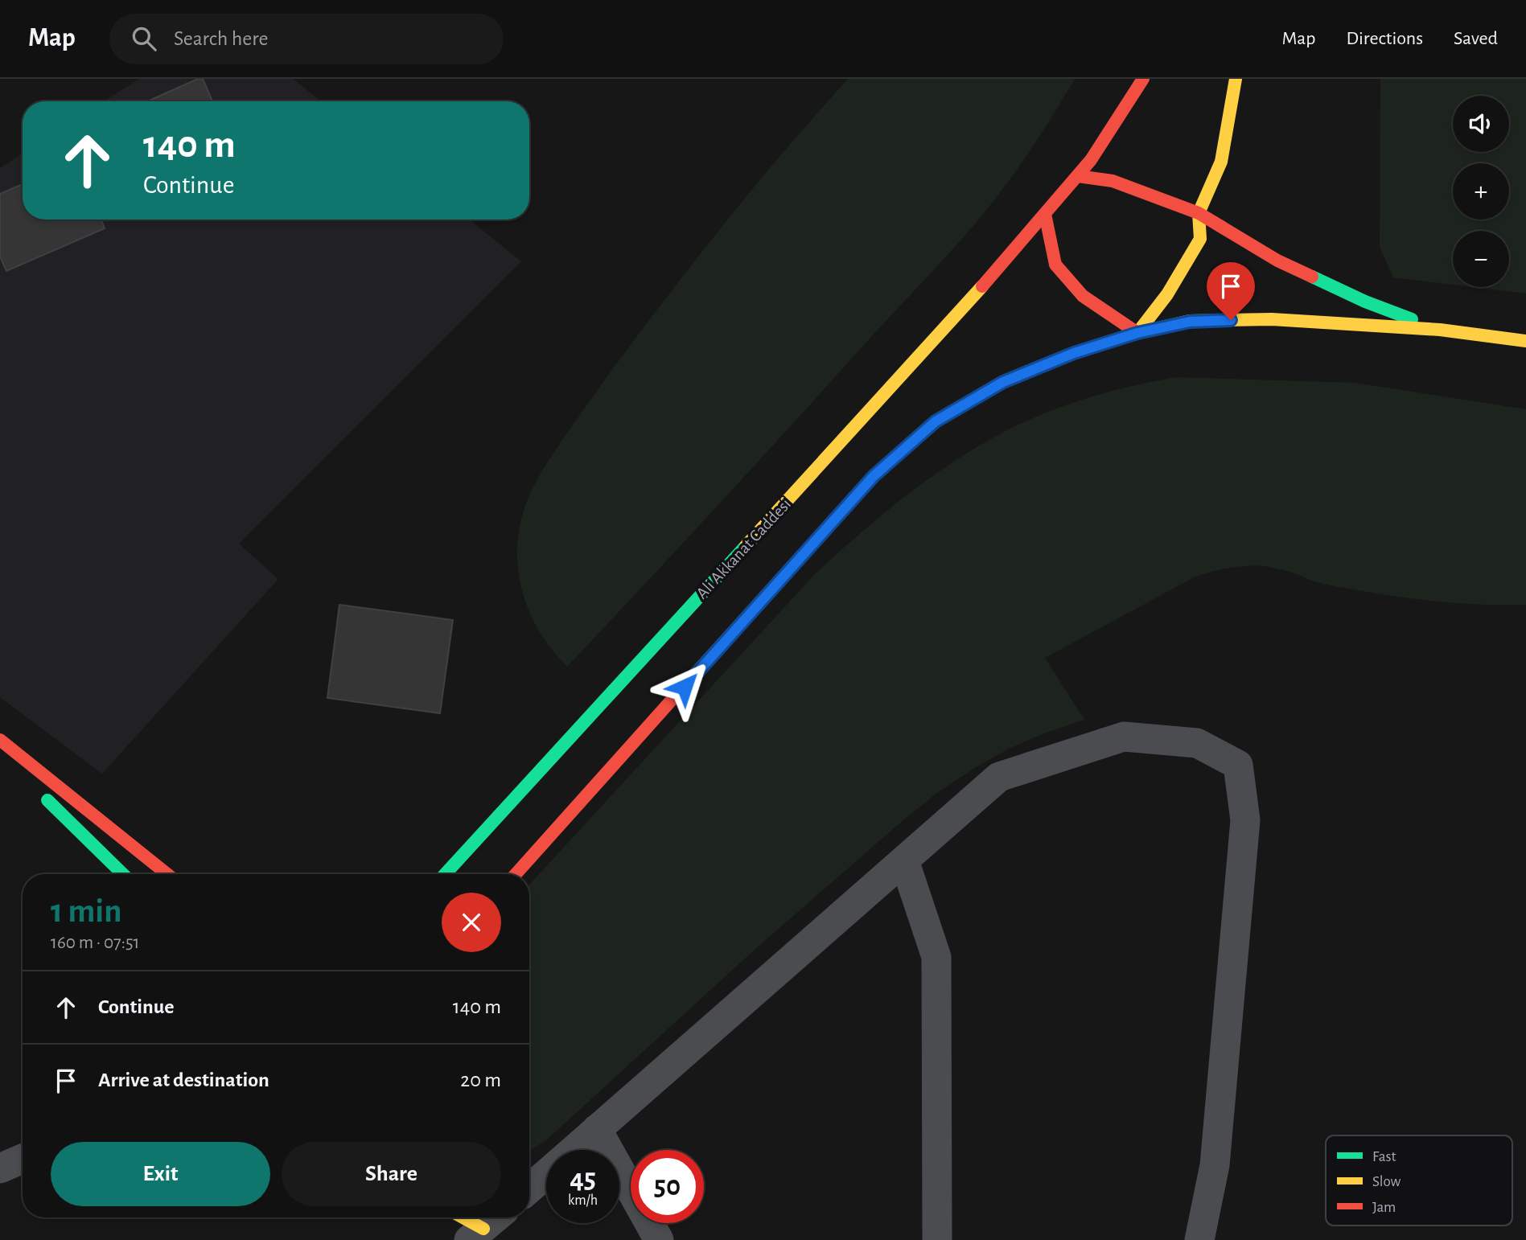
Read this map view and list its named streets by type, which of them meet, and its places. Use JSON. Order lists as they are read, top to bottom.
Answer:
{
  "streets": {
    "main road": ["Ali Akkanat Caddesi"]
  },
  "legend": ["Fast", "Slow", "Jam"],
  "page": {
    "header": "Map",
    "search": "Search here",
    "nav": ["Map", "Directions", "Saved"],
    "map_buttons": ["+", "−"],
    "turn": ["140 m", "Continue"],
    "heading": ["1 min", "160 m · 07:51"],
    "list": [
      {
        "name": "Continue",
        "value": "140 m"
      },
      {
        "name": "Arrive at destination",
        "value": "20 m"
      }
    ],
    "buttons": ["Exit", "Share"],
    "speed": "45 km/h",
    "limit": "50"
  }
}
